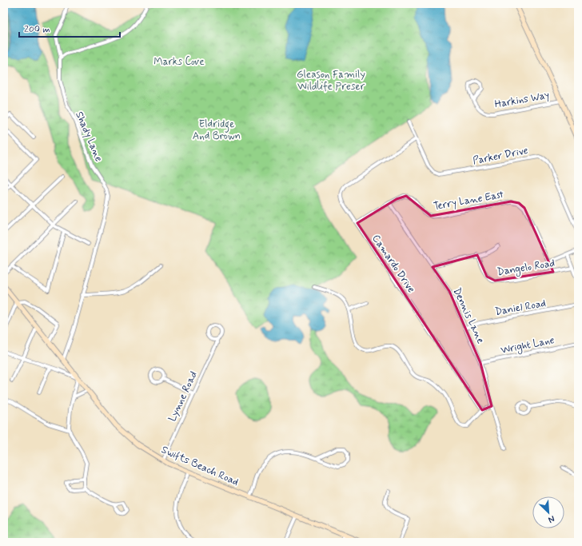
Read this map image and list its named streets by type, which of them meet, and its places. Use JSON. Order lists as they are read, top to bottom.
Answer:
{
  "streets": {
    "street": [
      "Harkins Way",
      "Shady Lane",
      "Parker Drive",
      "Terry Lane East",
      "Camardo Drive",
      "Dangelo Road",
      "Daniel Road",
      "Dennis Lane",
      "Wright Lane",
      "Lynne Road",
      "Swifts Beach Road"
    ]
  },
  "crossings": [
    ["Shady Lane", "Swifts Beach Road"],
    ["Parker Drive", "Camardo Drive"],
    ["Terry Lane East", "Camardo Drive"],
    ["Terry Lane East", "Dennis Lane"],
    ["Daniel Road", "Dennis Lane"],
    ["Dennis Lane", "Wright Lane"],
    ["Lynne Road", "Swifts Beach Road"]
  ],
  "parks": ["Marks Cove", "Gleason Family Wildlife Preser", "Eldridge And Brown"],
  "scale_bar": "200 m",
  "north": "bottom right"
}
